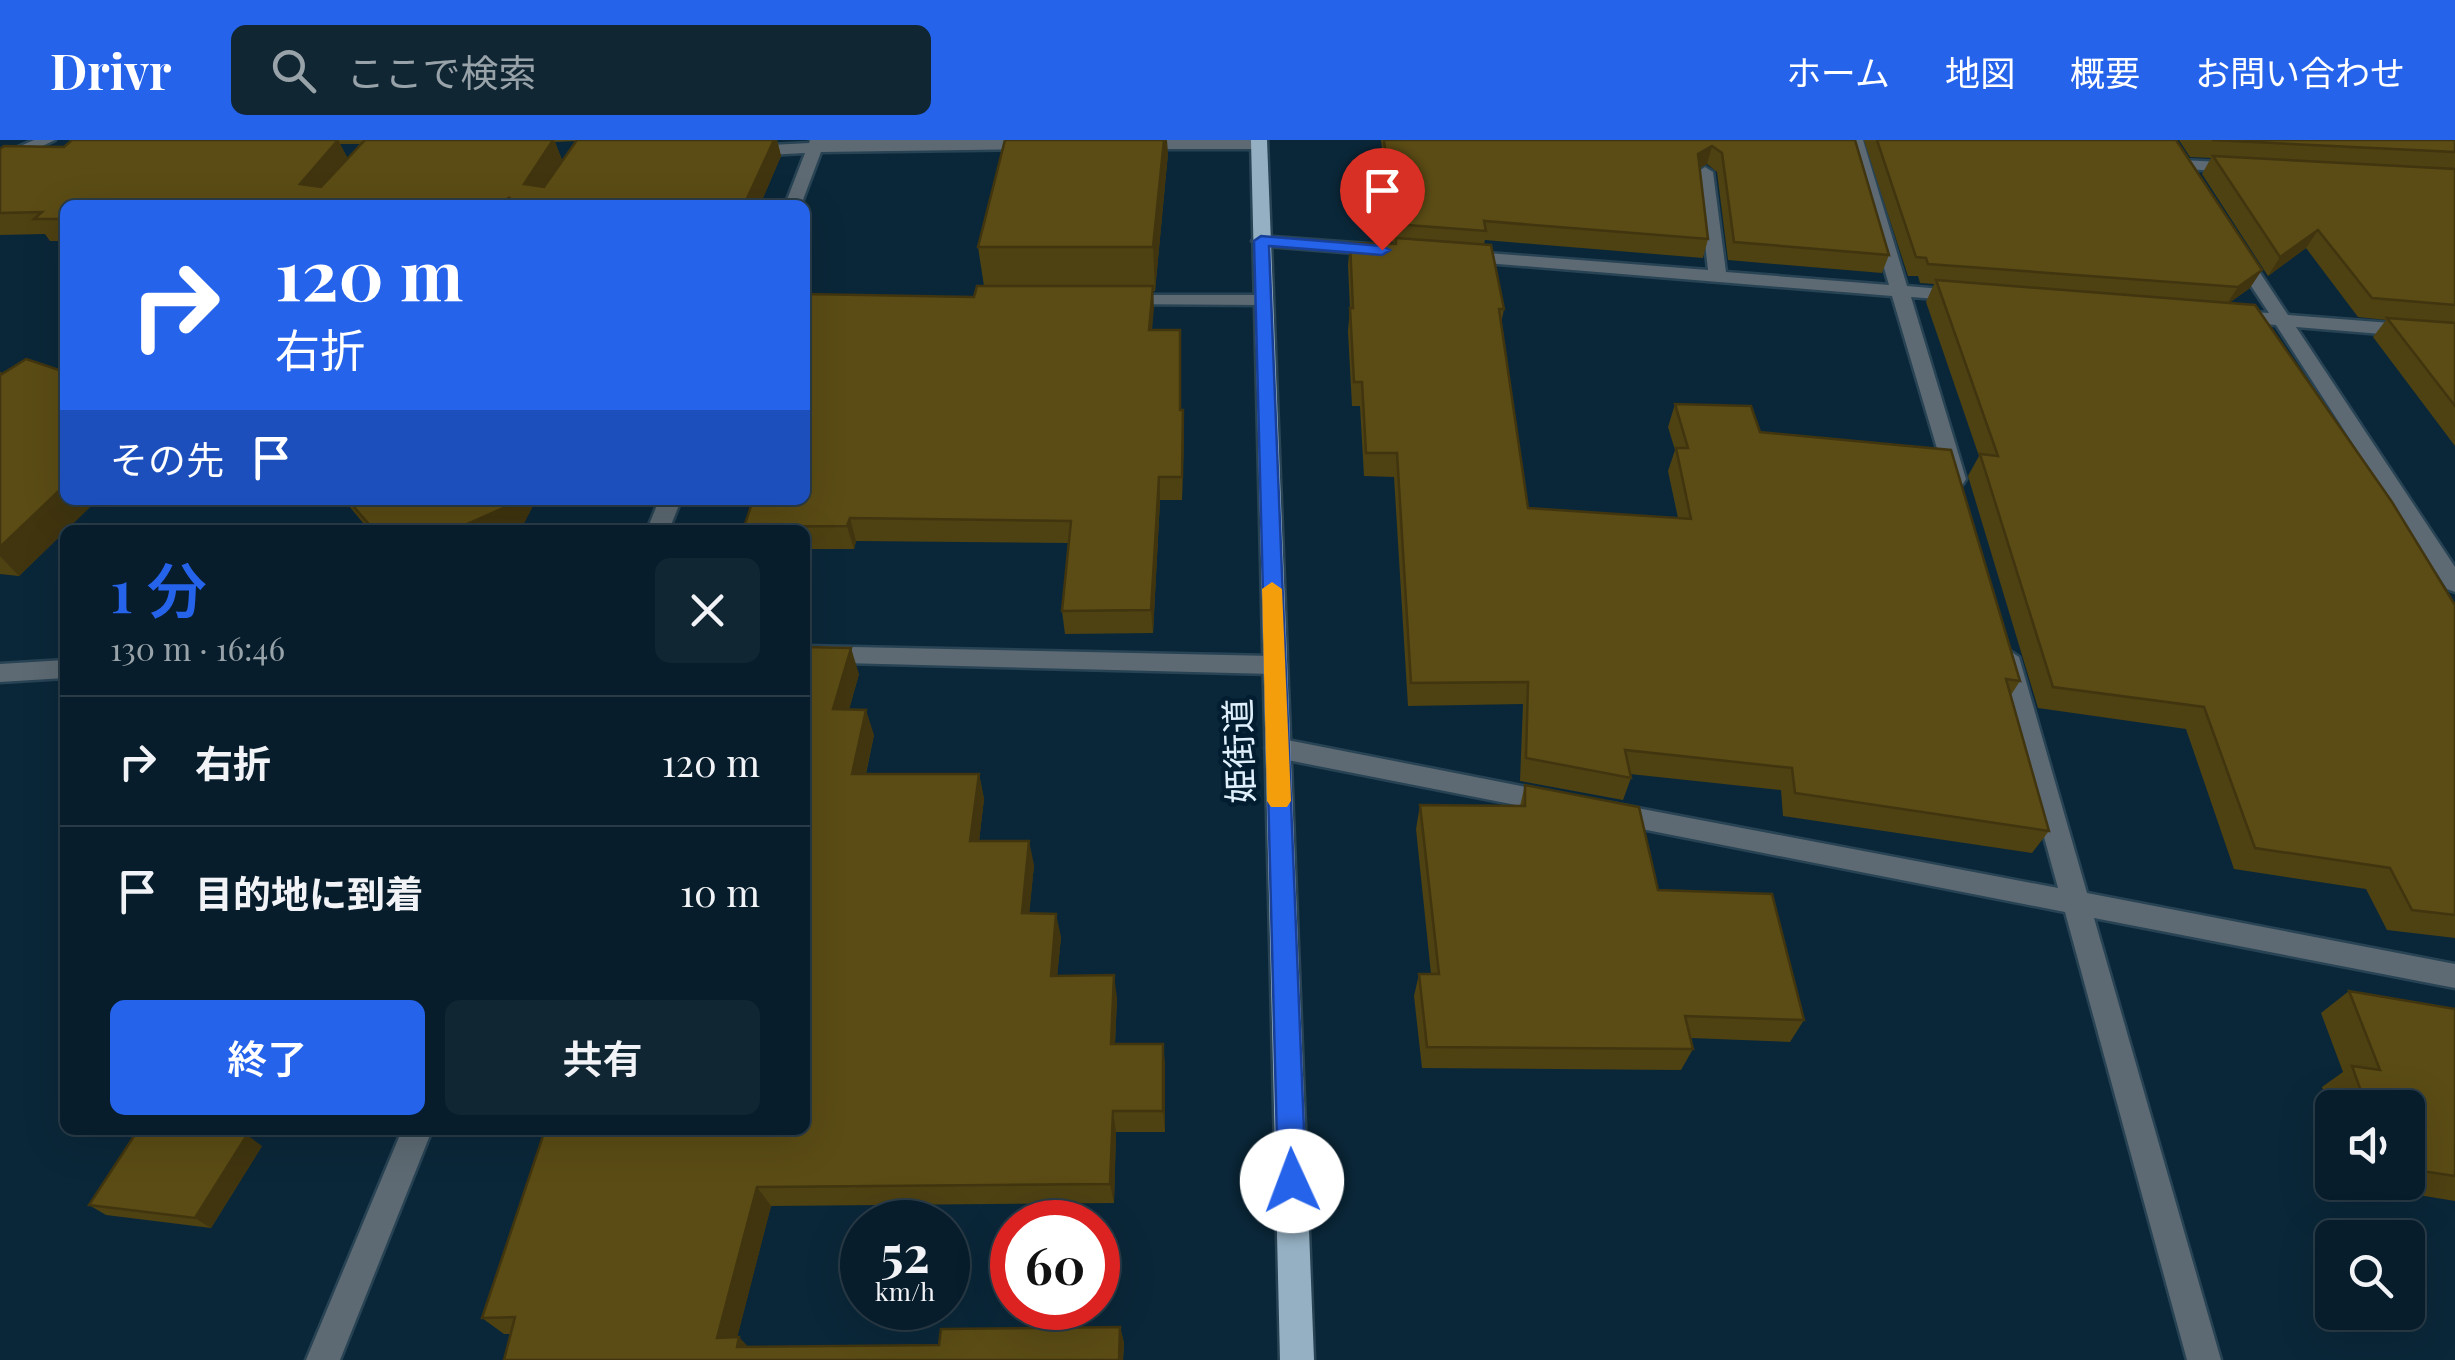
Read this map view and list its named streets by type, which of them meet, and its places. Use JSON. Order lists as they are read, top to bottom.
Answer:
{
  "streets": {
    "main road": ["姫街道"]
  },
  "page": {
    "header": "Drivr",
    "search": "ここで検索",
    "nav": [
      "ホーム",
      "地図",
      "概要",
      "お問い合わせ"
    ],
    "turn": ["120 m", "右折"],
    "then": "その先",
    "heading": ["1 分", "130 m · 16:46"],
    "list": [
      {
        "name": "右折",
        "value": "120 m"
      },
      {
        "name": "目的地に到着",
        "value": "10 m"
      }
    ],
    "buttons": ["終了", "共有"],
    "speed": "52 km/h",
    "limit": "60"
  }
}
